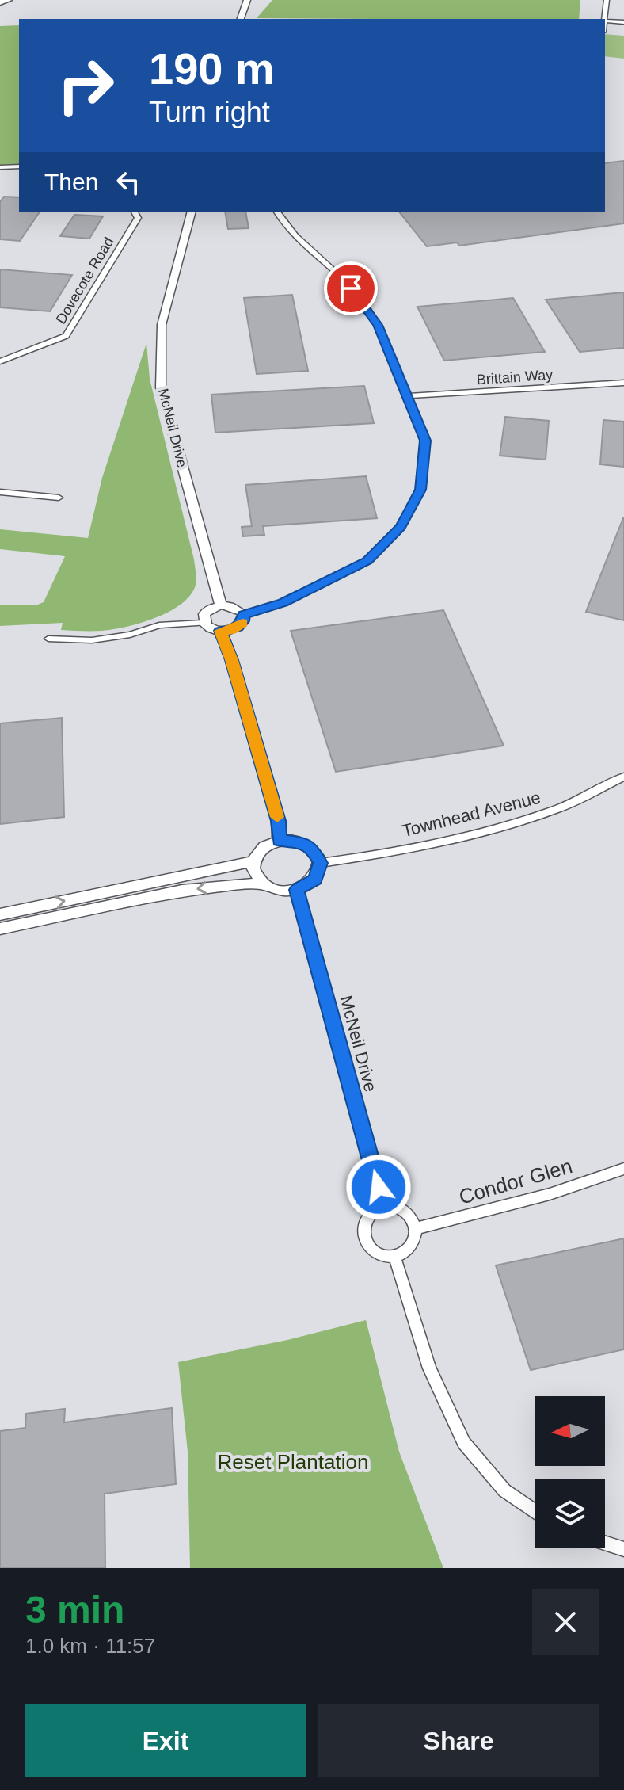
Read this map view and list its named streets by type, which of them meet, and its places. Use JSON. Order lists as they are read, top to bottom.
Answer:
{
  "streets": {
    "street": [
      "Dovecote Road",
      "Brittain Way",
      "McNeil Drive",
      "Townhead Avenue",
      "Condor Glen"
    ]
  },
  "crossings": [
    ["McNeil Drive", "Townhead Avenue"],
    ["McNeil Drive", "Condor Glen"]
  ],
  "parks": ["Reset Plantation"],
  "north": "left",
  "page": {
    "turn": ["190 m", "Turn right"],
    "then": "Then",
    "heading": ["3 min", "1.0 km · 11:57"],
    "buttons": ["Exit", "Share"]
  }
}
